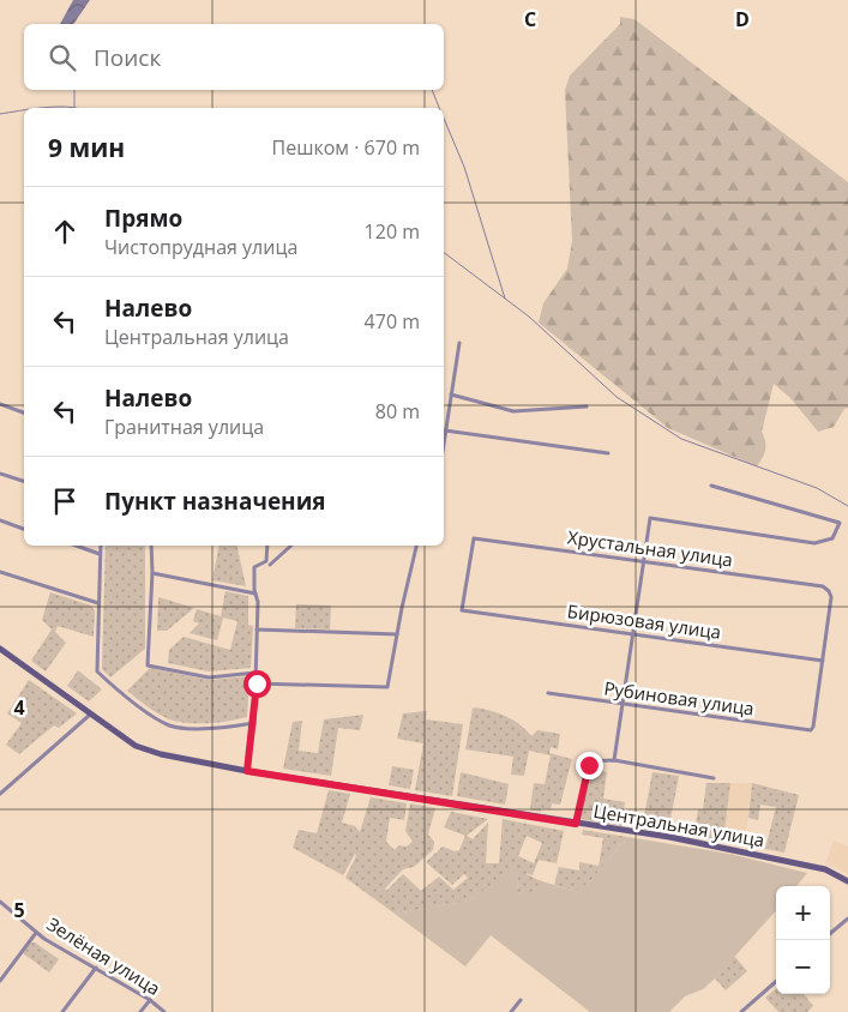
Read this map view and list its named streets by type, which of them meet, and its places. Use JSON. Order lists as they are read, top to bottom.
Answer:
{
  "streets": {
    "main road": ["Центральная улица"],
    "street": [
      "Хрустальная улица",
      "Бирюзовая улица",
      "Рубиновая улица",
      "Зелёная улица"
    ]
  },
  "crossings": [
    ["Хрустальная улица", "Бирюзовая улица"],
    ["Хрустальная улица", "Рубиновая улица"],
    ["Бирюзовая улица", "Рубиновая улица"]
  ],
  "page": {
    "search": "Поиск",
    "heading": ["9 мин", "Пешком · 670 m"],
    "list": [
      ["Прямо", "Чистопрудная улица", "120 m"],
      ["Налево", "Центральная улица", "470 m"],
      ["Налево", "Гранитная улица", "80 m"],
      "Пункт назначения"
    ],
    "map_buttons": ["+", "−"]
  },
  "grid": {
    "columns": ["C", "D"],
    "rows": ["4", "5"]
  }
}
